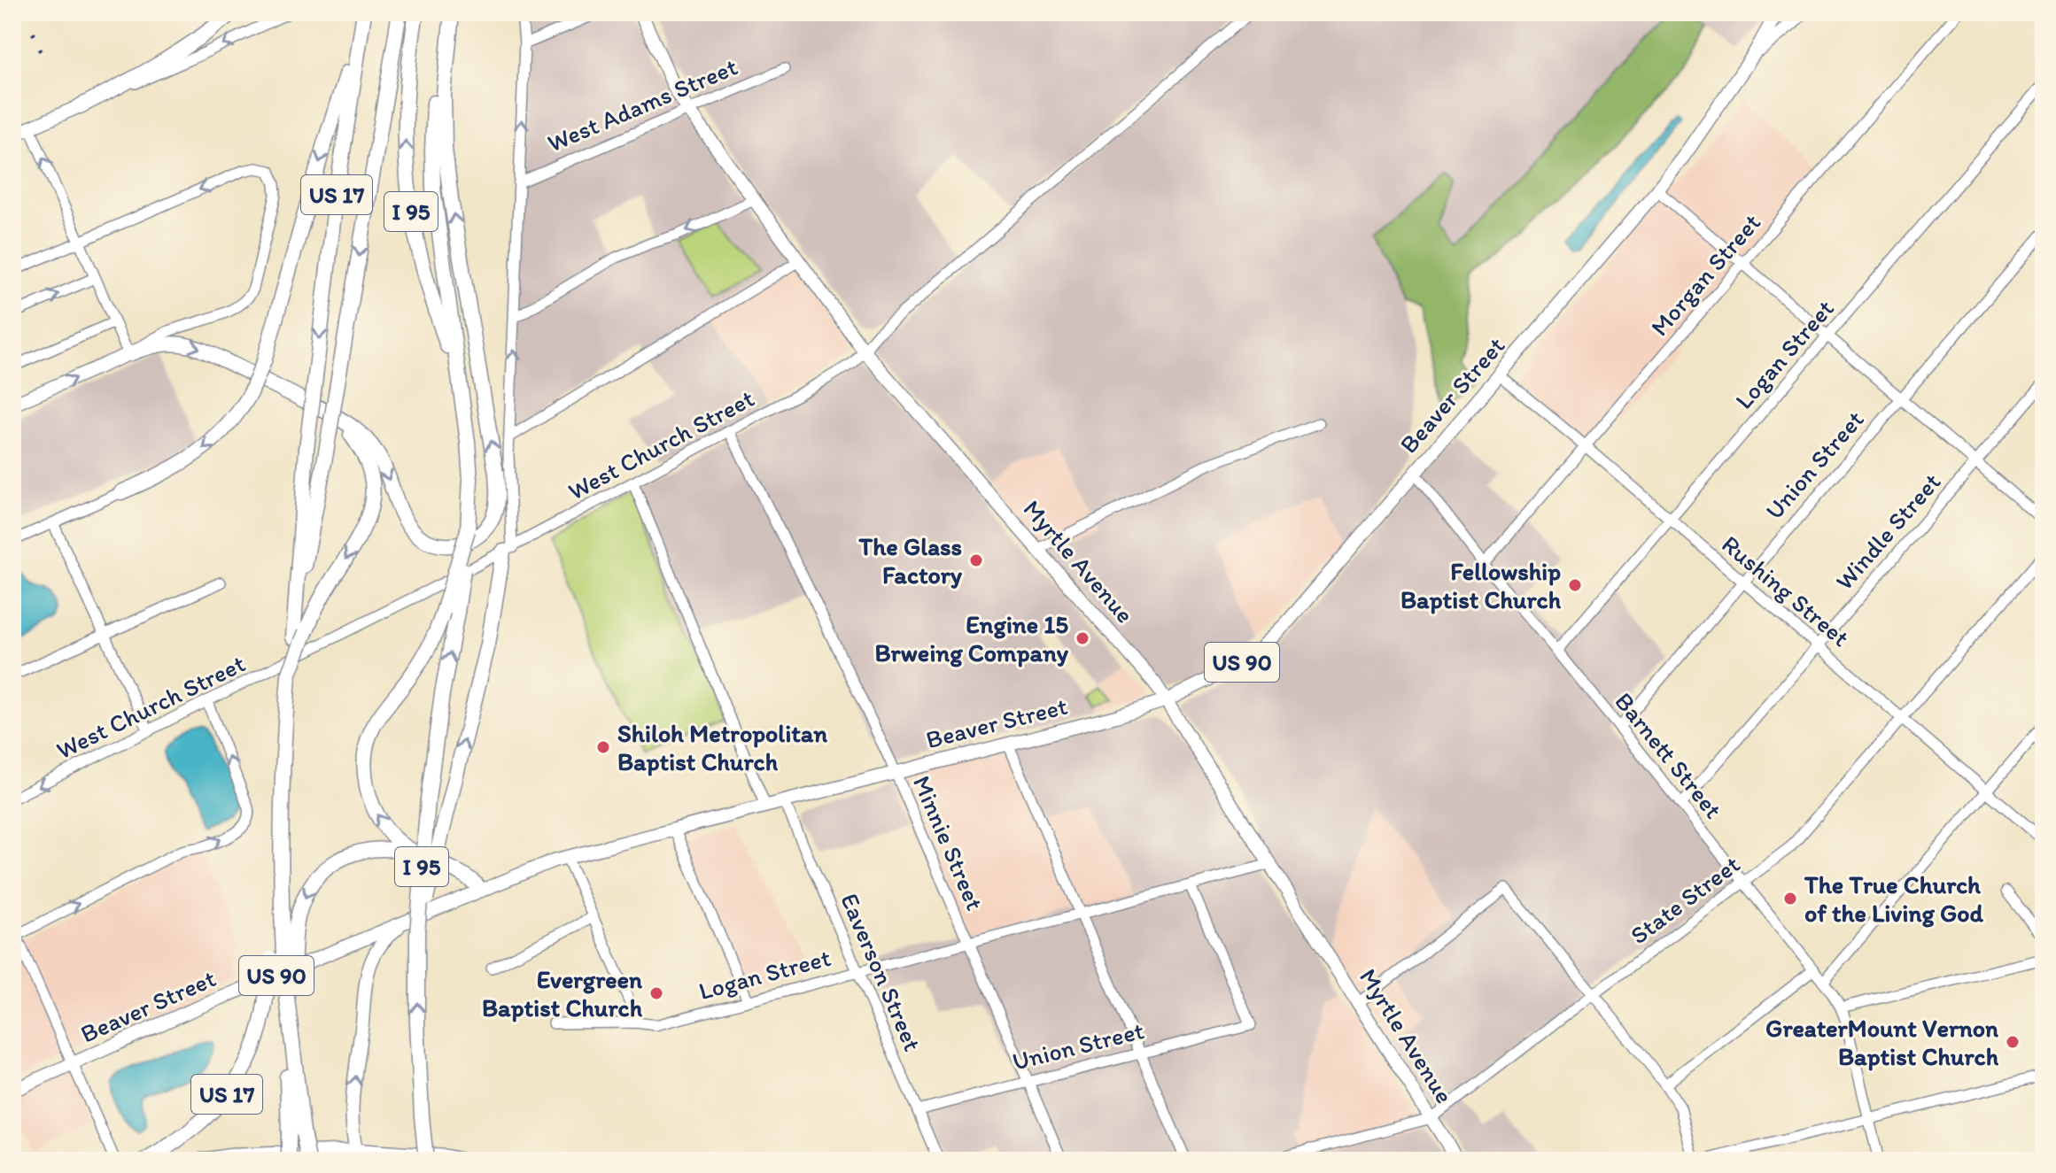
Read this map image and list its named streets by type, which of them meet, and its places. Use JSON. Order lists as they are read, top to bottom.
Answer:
{
  "streets": {
    "highway": ["US 17", "I 95"],
    "main road": ["Beaver Street", "Myrtle Avenue", "US 90"],
    "street": [
      "West Adams Street",
      "Morgan Street",
      "Logan Street",
      "West Church Street",
      "Union Street",
      "Windle Street",
      "Rushing Street",
      "Barnett Street",
      "Minnie Street",
      "State Street",
      "Eaverson Street"
    ]
  },
  "crossings": [
    ["West Adams Street", "Myrtle Avenue"],
    ["US 17", "I 95"],
    ["Morgan Street", "Rushing Street"],
    ["Morgan Street", "Barnett Street"],
    ["Logan Street", "Union Street"],
    ["Logan Street", "Myrtle Avenue"],
    ["Logan Street", "Rushing Street"],
    ["Logan Street", "Barnett Street"],
    ["Logan Street", "Minnie Street"],
    ["Logan Street", "Eaverson Street"],
    ["Beaver Street", "Myrtle Avenue"],
    ["Beaver Street", "Rushing Street"],
    ["Beaver Street", "Barnett Street"],
    ["Beaver Street", "Minnie Street"],
    ["Beaver Street", "Eaverson Street"],
    ["West Church Street", "Myrtle Avenue"],
    ["West Church Street", "Minnie Street"],
    ["Union Street", "Rushing Street"],
    ["Union Street", "Barnett Street"],
    ["Union Street", "Minnie Street"],
    ["Union Street", "Eaverson Street"],
    ["Windle Street", "Rushing Street"],
    ["Windle Street", "Barnett Street"],
    ["Myrtle Avenue", "State Street"],
    ["Rushing Street", "State Street"],
    ["Barnett Street", "State Street"]
  ],
  "places": [
    "The Glass Factory",
    "Fellowship Baptist Church",
    "Engine 15 Brweing Company",
    "Shiloh Metropolitan Baptist Church",
    "The True Church of the Living God",
    "Evergreen Baptist Church",
    "GreaterMount Vernon Baptist Church"
  ]
}
